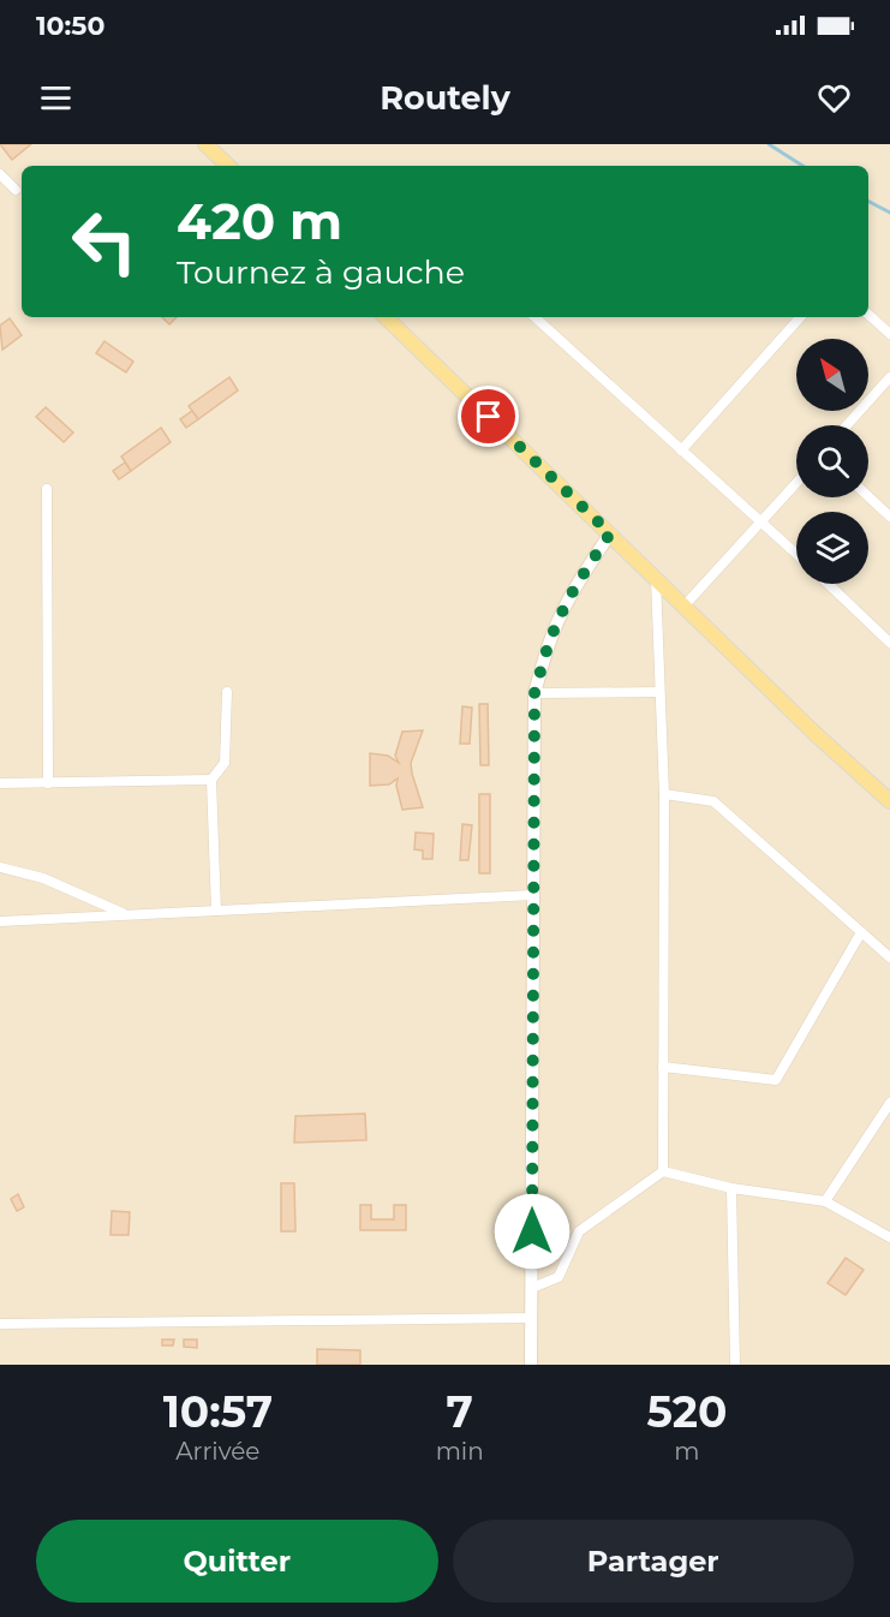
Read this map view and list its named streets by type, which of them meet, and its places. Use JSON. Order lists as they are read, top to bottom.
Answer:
{
  "north": "top left",
  "page": {
    "status": "10:50",
    "header": "Routely",
    "turn": ["420 m", "Tournez à gauche"],
    "eta": [
      "10:57",
      "Arrivée",
      "7",
      "min",
      "520",
      "m"
    ],
    "buttons": ["Quitter", "Partager"]
  }
}
